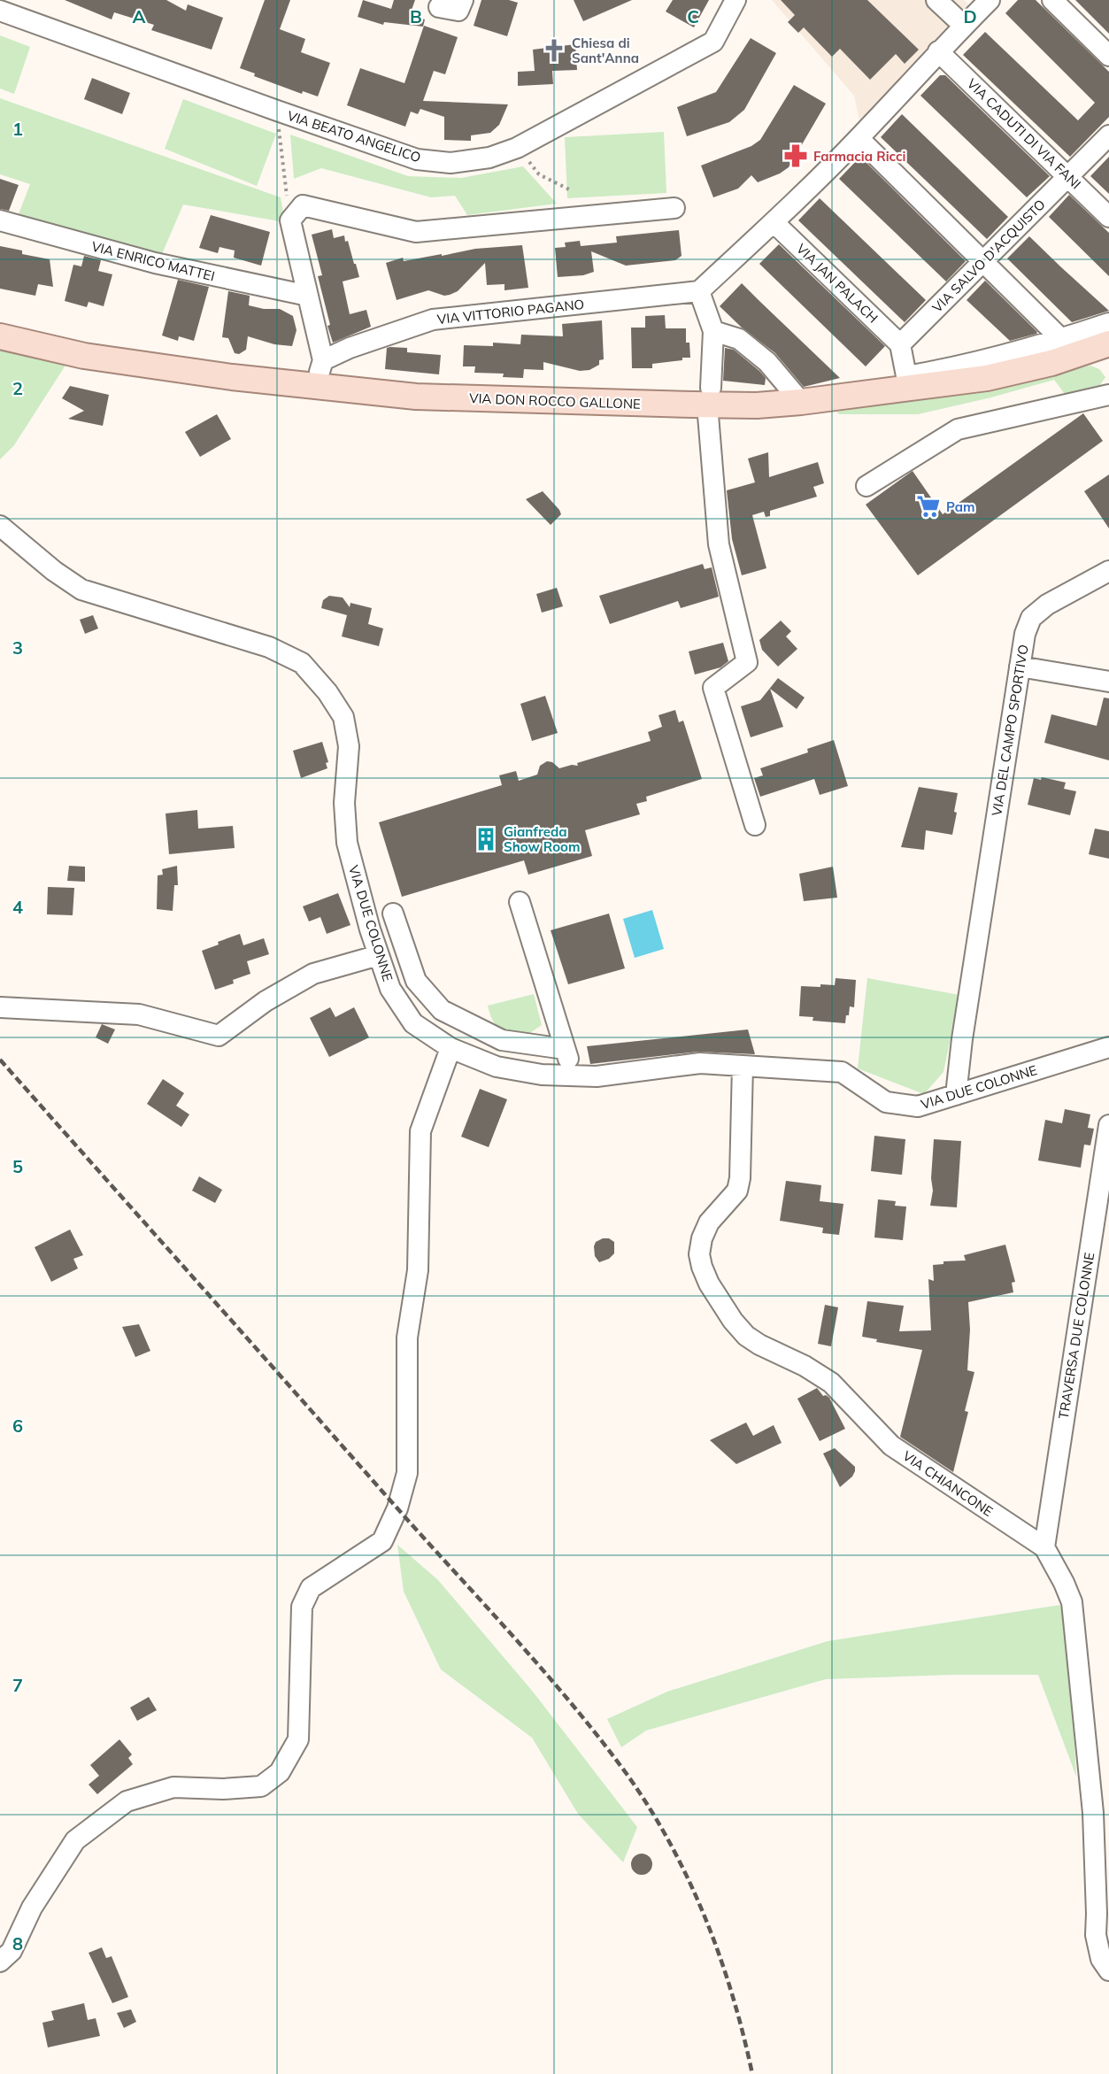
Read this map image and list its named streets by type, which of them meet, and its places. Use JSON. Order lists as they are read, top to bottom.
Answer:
{
  "streets": {
    "main road": ["VIA DON ROCCO GALLONE"],
    "street": [
      "VIA CADUTI DI VIA FANI",
      "VIA BEATO ANGELICO",
      "VIA SALVO D'ACQUISTO",
      "VIA ENRICO MATTEI",
      "VIA JAN PALACH",
      "VIA VITTORIO PAGANO",
      "VIA DEL CAMPO SPORTIVO",
      "VIA DUE COLONNE",
      "TRAVERSA DUE COLONNE",
      "VIA CHIANCONE"
    ]
  },
  "crossings": [
    ["VIA CADUTI DI VIA FANI", "VIA SALVO D'ACQUISTO"],
    ["VIA SALVO D'ACQUISTO", "VIA JAN PALACH"],
    ["VIA DEL CAMPO SPORTIVO", "VIA DUE COLONNE"],
    ["VIA DUE COLONNE", "VIA CHIANCONE"],
    ["TRAVERSA DUE COLONNE", "VIA CHIANCONE"]
  ],
  "places": {
    "church": ["Chiesa di Sant'Anna"],
    "pharmacy": ["Farmacia Ricci"],
    "supermarket": ["Pam"],
    "building": ["Gianfreda Show Room"]
  },
  "grid": {
    "columns": [
      "A",
      "B",
      "C",
      "D"
    ],
    "rows": [
      "1",
      "2",
      "3",
      "4",
      "5",
      "6",
      "7",
      "8"
    ]
  }
}
